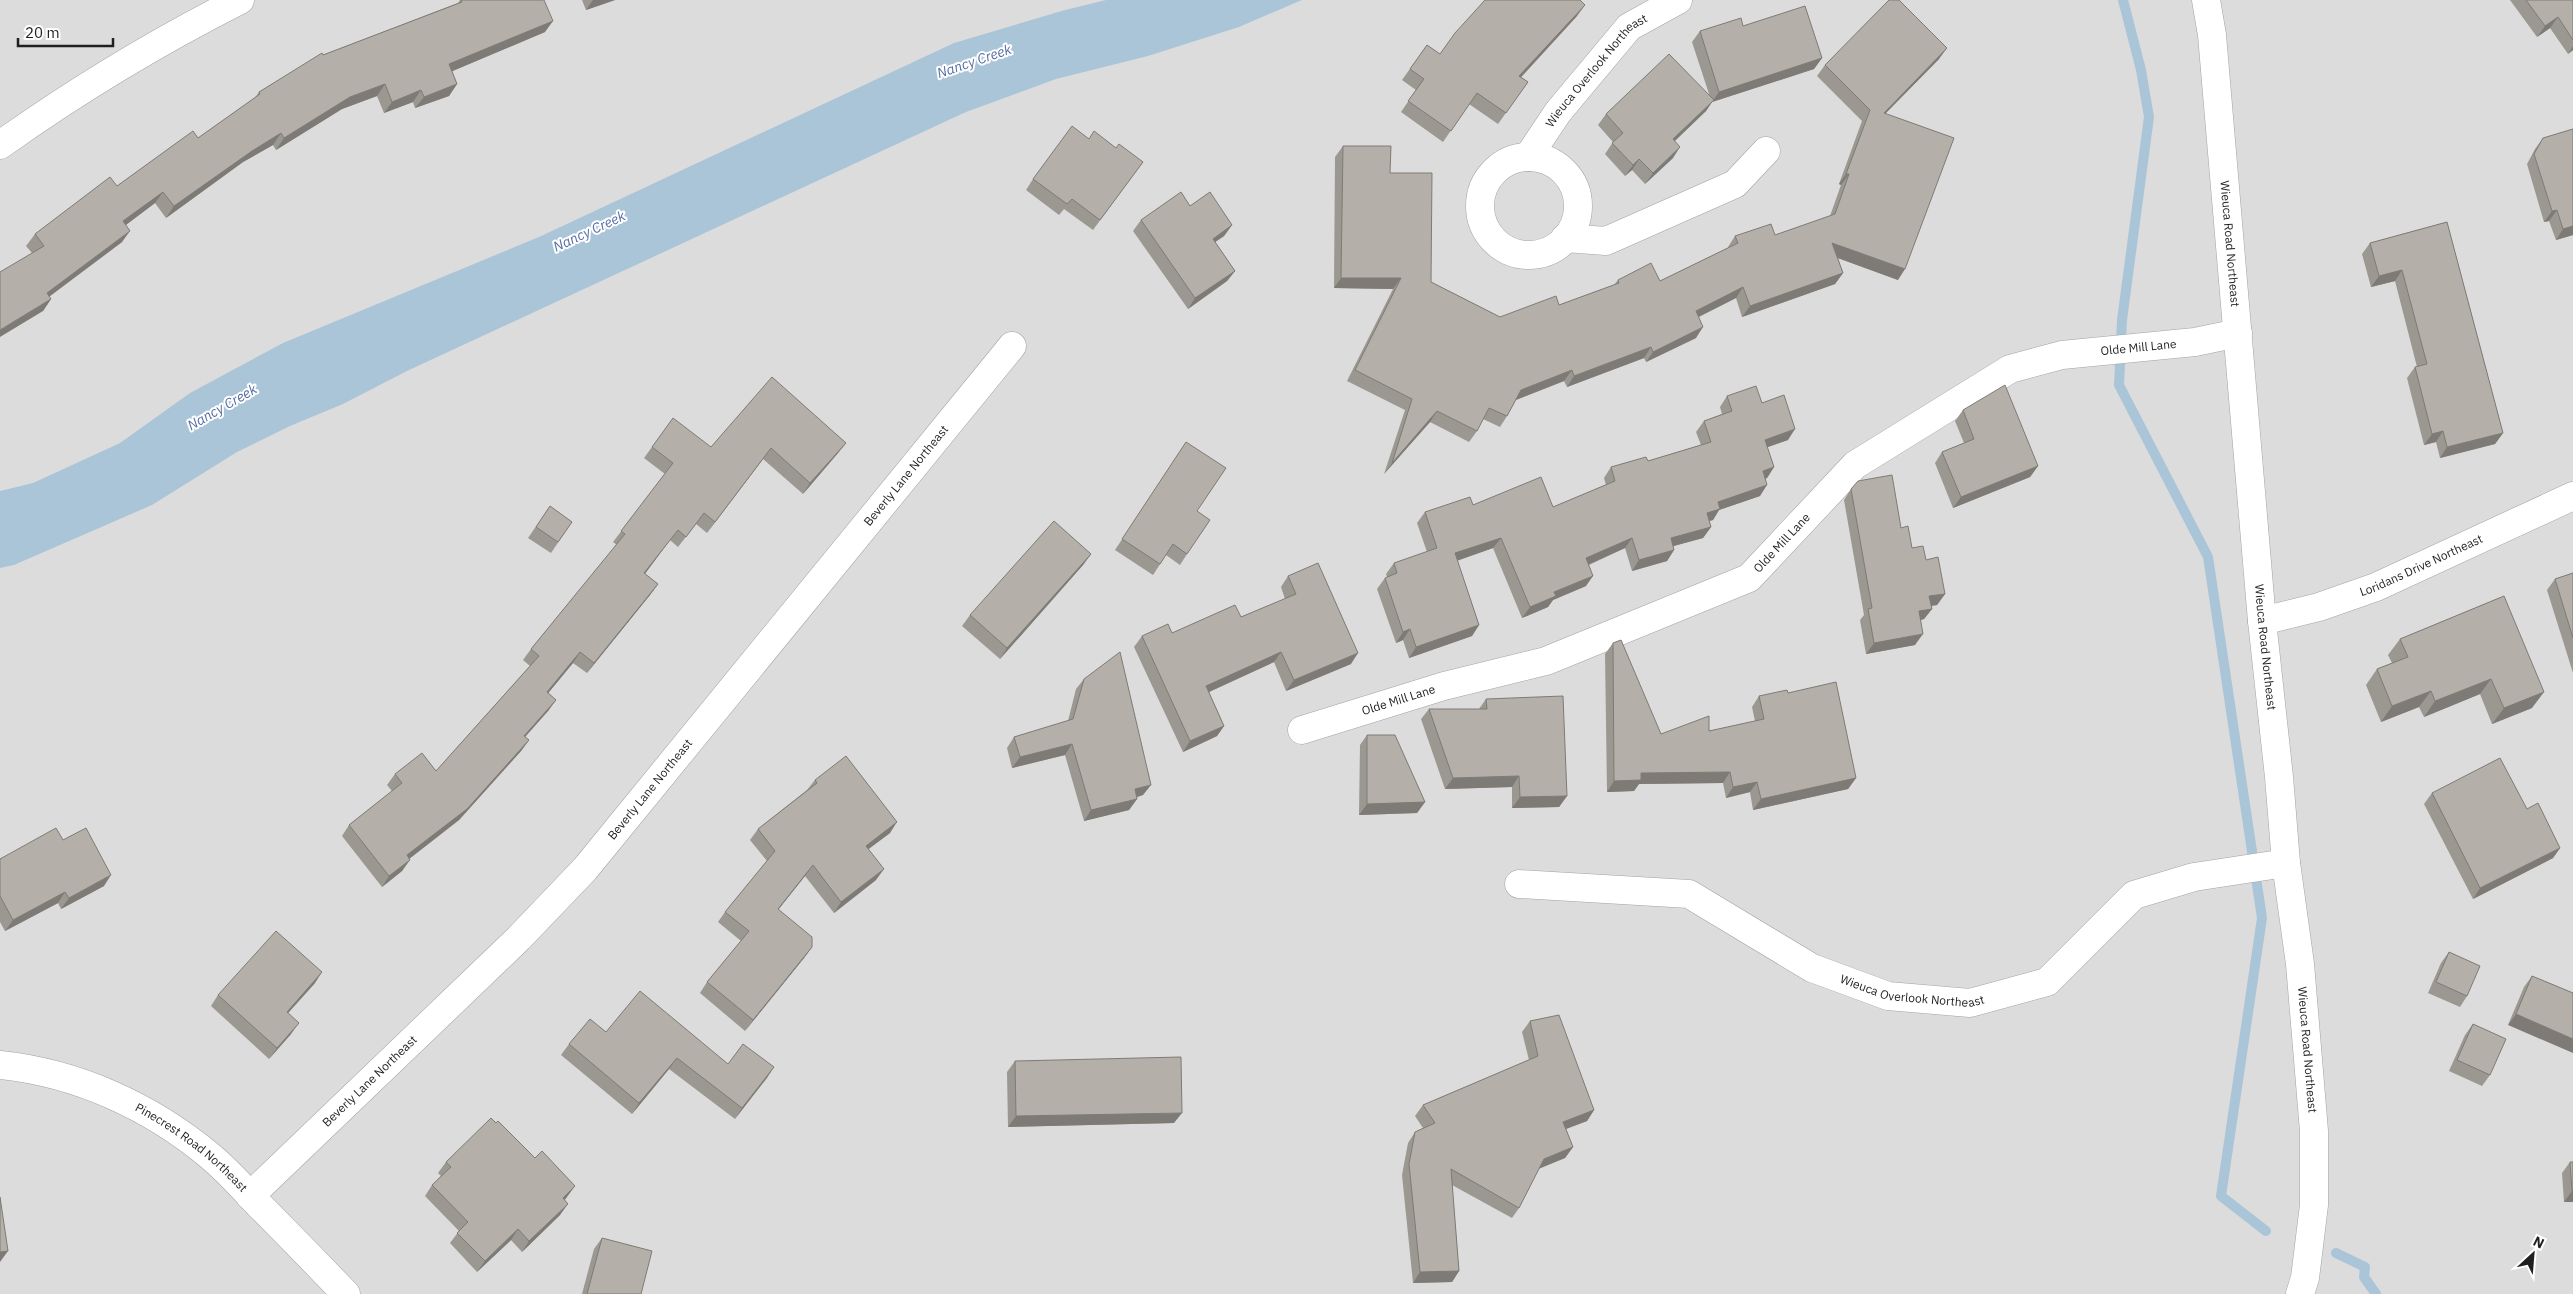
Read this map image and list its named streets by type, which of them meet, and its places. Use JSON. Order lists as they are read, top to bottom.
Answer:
{
  "streets": {
    "street": [
      "Wieuca Overlook Northeast",
      "Wieuca Road Northeast",
      "Olde Mill Lane",
      "Beverly Lane Northeast",
      "Loridans Drive Northeast",
      "Pinecrest Road Northeast"
    ]
  },
  "crossings": [
    ["Wieuca Overlook Northeast", "Wieuca Road Northeast"],
    ["Wieuca Road Northeast", "Olde Mill Lane"],
    ["Wieuca Road Northeast", "Loridans Drive Northeast"],
    ["Beverly Lane Northeast", "Pinecrest Road Northeast"]
  ],
  "water": ["Nancy Creek"],
  "scale_bar": "20 m",
  "north": "top right"
}
